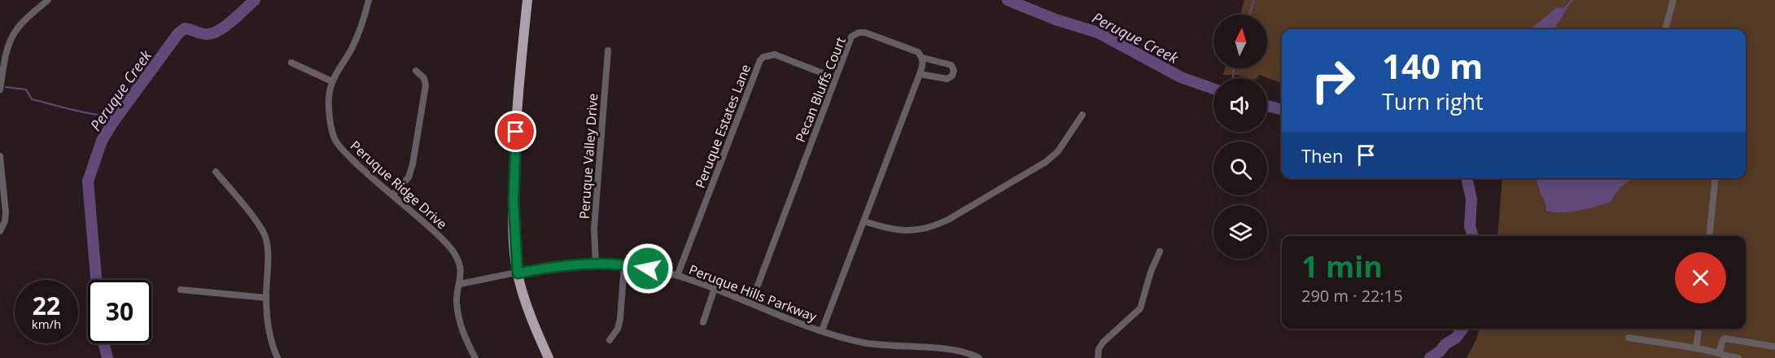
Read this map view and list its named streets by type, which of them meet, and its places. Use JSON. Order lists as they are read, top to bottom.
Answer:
{
  "streets": {
    "street": [
      "Pecan Bluffs Court",
      "Peruque Estates Lane",
      "Peruque Valley Drive",
      "Peruque Ridge Drive",
      "Peruque Hills Parkway"
    ]
  },
  "crossings": [
    ["Pecan Bluffs Court", "Peruque Estates Lane"],
    ["Pecan Bluffs Court", "Peruque Hills Parkway"],
    ["Peruque Estates Lane", "Peruque Hills Parkway"],
    ["Peruque Valley Drive", "Peruque Hills Parkway"],
    ["Peruque Ridge Drive", "Peruque Hills Parkway"]
  ],
  "water": ["Peruque Creek"],
  "north": "top",
  "page": {
    "turn": ["140 m", "Turn right"],
    "then": "Then",
    "heading": ["1 min", "290 m · 22:15"],
    "speed": "22 km/h",
    "limit": "30"
  }
}
